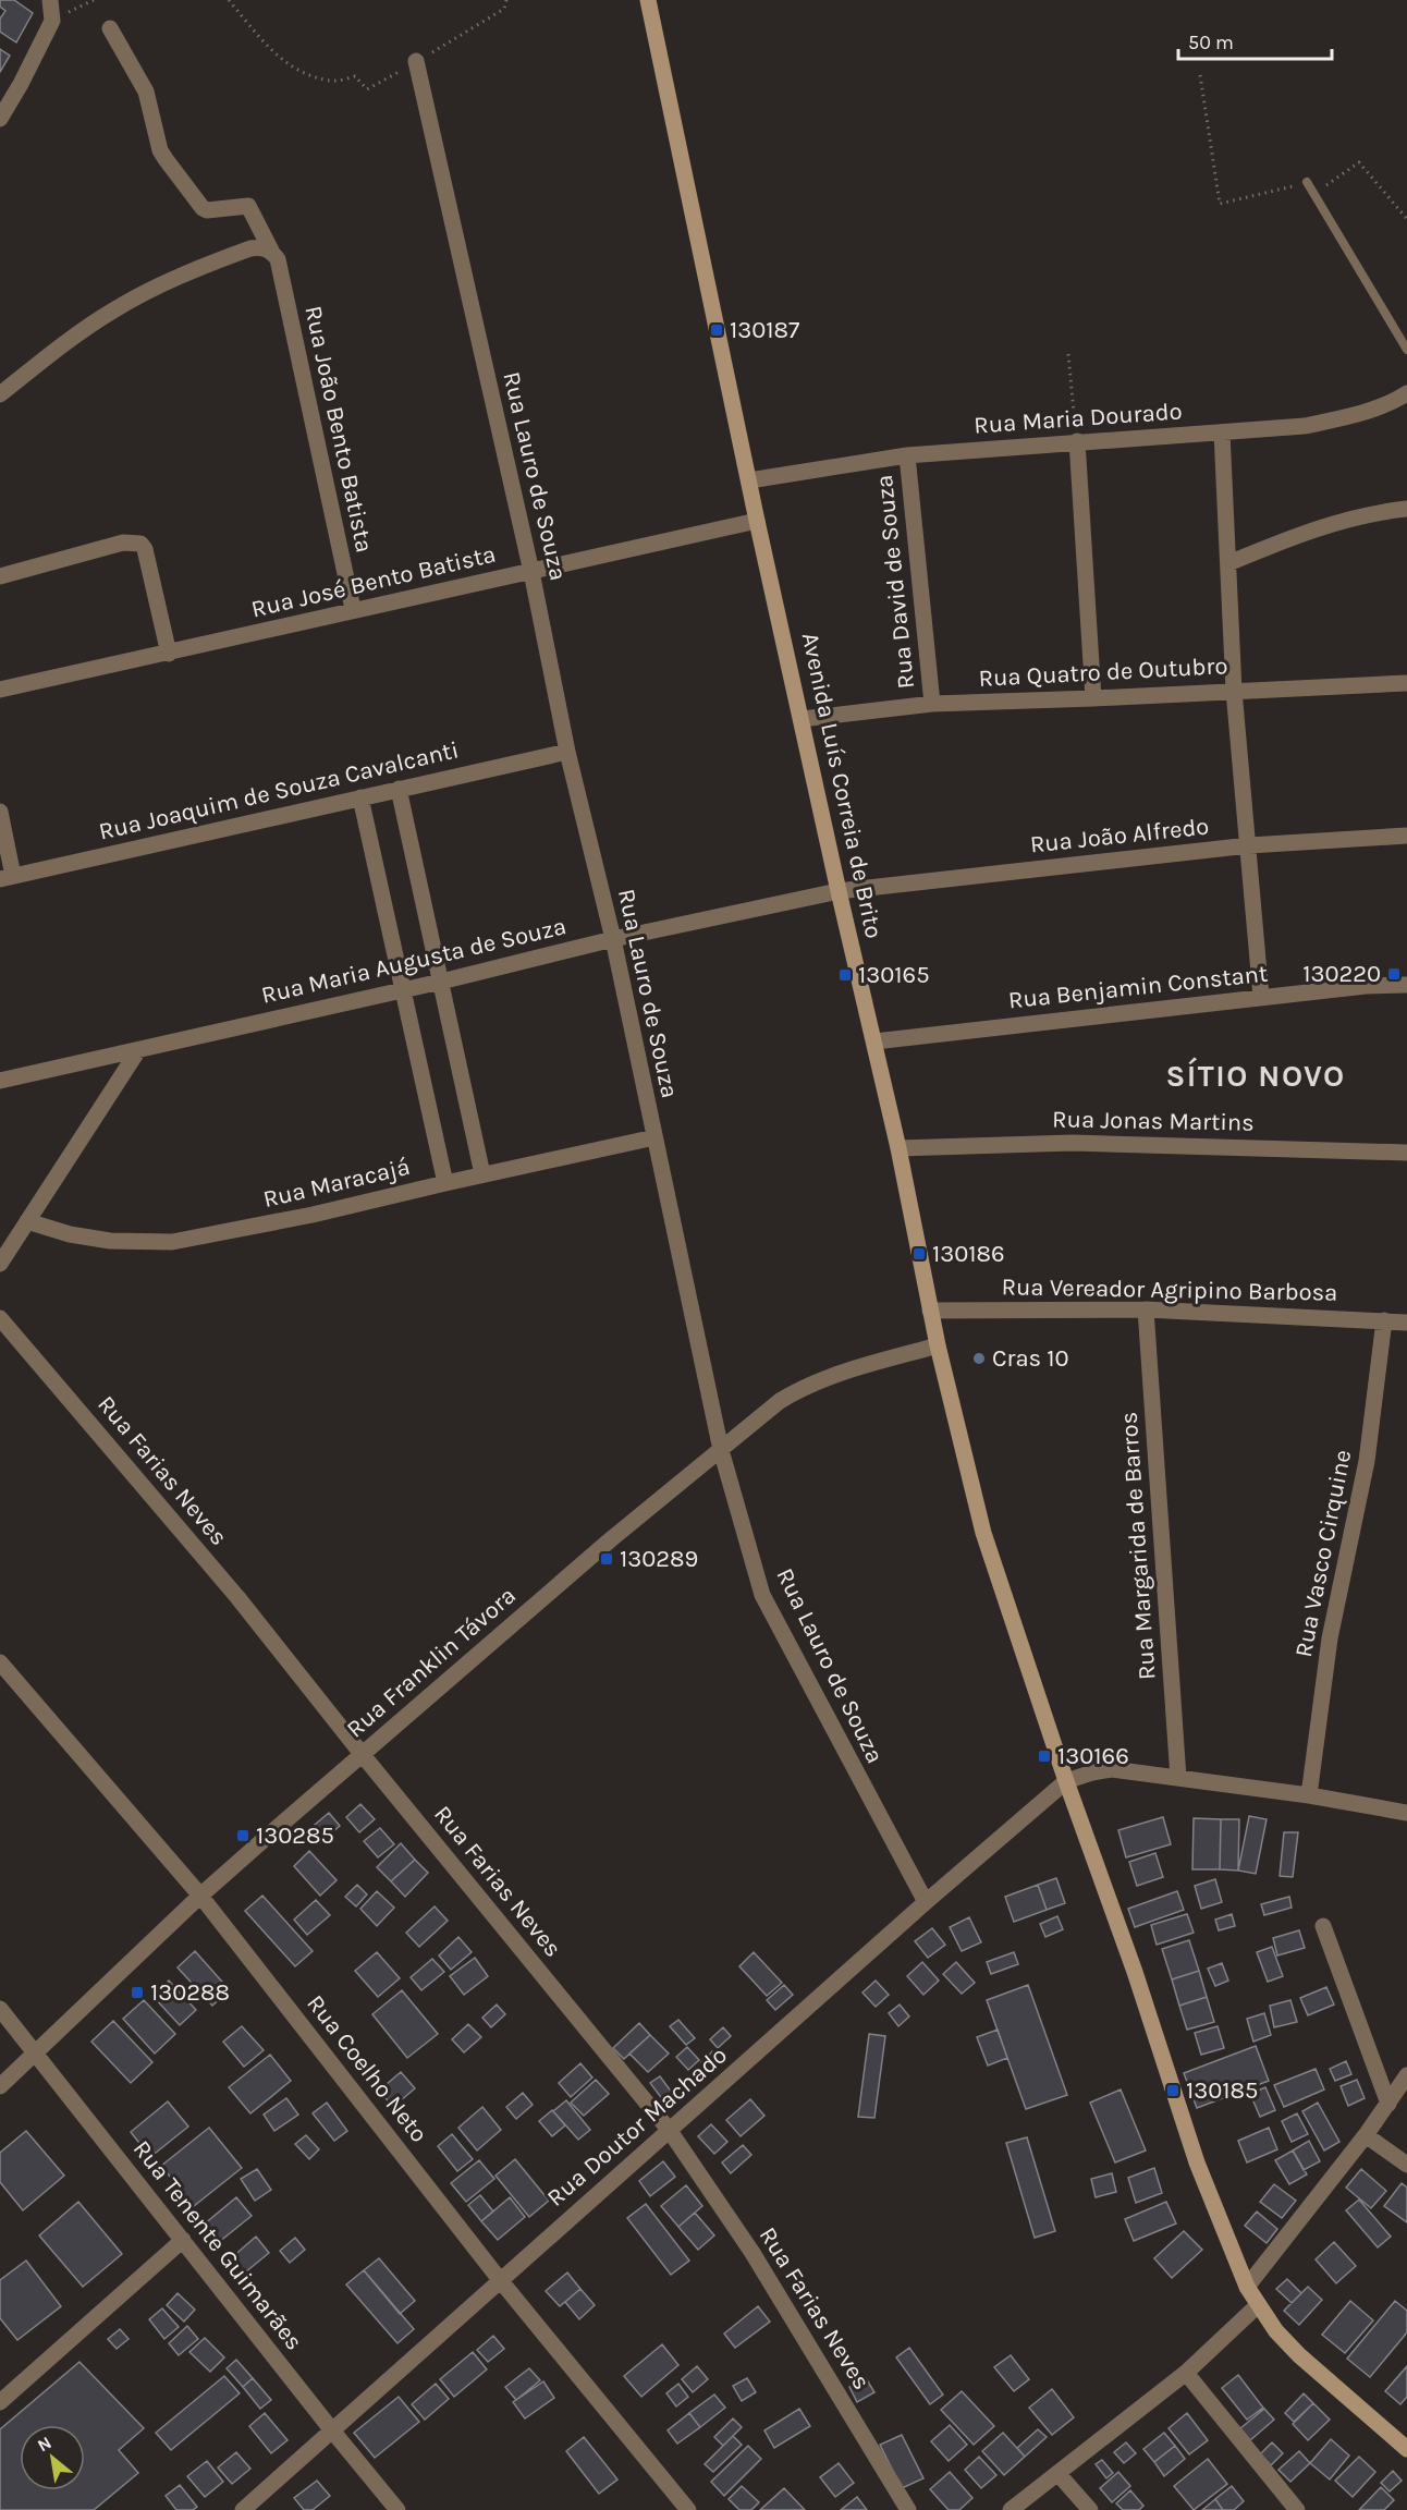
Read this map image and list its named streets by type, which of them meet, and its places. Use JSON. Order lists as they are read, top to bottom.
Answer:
{
  "streets": {
    "main road": ["Avenida Luís Correia de Brito"],
    "street": [
      "Rua Maria Dourado",
      "Rua João Bento Batista",
      "Rua Lauro de Souza",
      "Rua José Bento Batista",
      "Rua David de Souza",
      "Rua Quatro de Outubro",
      "Rua Joaquim de Souza Cavalcanti",
      "Rua João Alfredo",
      "Rua Maria Augusta de Souza",
      "Rua Benjamin Constant",
      "Rua Jonas Martins",
      "Rua Maracajá",
      "Rua Vereador Agripino Barbosa",
      "Rua Farias Neves",
      "Rua Margarida de Barros",
      "Rua Vasco Cirquine",
      "Rua Franklin Távora",
      "Rua Coelho Neto",
      "Rua Doutor Machado",
      "Rua Tenente Guimarães"
    ]
  },
  "crossings": [
    ["Rua Maria Dourado", "Rua David de Souza"],
    ["Rua Maria Dourado", "Avenida Luís Correia de Brito"],
    ["Rua João Bento Batista", "Rua José Bento Batista"],
    ["Rua Lauro de Souza", "Rua José Bento Batista"],
    ["Rua Lauro de Souza", "Rua Joaquim de Souza Cavalcanti"],
    ["Rua Lauro de Souza", "Rua Maria Augusta de Souza"],
    ["Rua Lauro de Souza", "Rua Maracajá"],
    ["Rua Lauro de Souza", "Rua Franklin Távora"],
    ["Rua Lauro de Souza", "Rua Doutor Machado"],
    ["Rua José Bento Batista", "Avenida Luís Correia de Brito"],
    ["Rua David de Souza", "Rua Quatro de Outubro"],
    ["Rua Quatro de Outubro", "Avenida Luís Correia de Brito"],
    ["Avenida Luís Correia de Brito", "Rua João Alfredo"],
    ["Avenida Luís Correia de Brito", "Rua Maria Augusta de Souza"],
    ["Avenida Luís Correia de Brito", "Rua Benjamin Constant"],
    ["Avenida Luís Correia de Brito", "Rua Jonas Martins"],
    ["Avenida Luís Correia de Brito", "Rua Vereador Agripino Barbosa"],
    ["Avenida Luís Correia de Brito", "Rua Franklin Távora"],
    ["Avenida Luís Correia de Brito", "Rua Doutor Machado"],
    ["Rua João Alfredo", "Rua Maria Augusta de Souza"],
    ["Rua Vereador Agripino Barbosa", "Rua Margarida de Barros"],
    ["Rua Vereador Agripino Barbosa", "Rua Vasco Cirquine"],
    ["Rua Farias Neves", "Rua Franklin Távora"],
    ["Rua Farias Neves", "Rua Doutor Machado"],
    ["Rua Franklin Távora", "Rua Coelho Neto"],
    ["Rua Franklin Távora", "Rua Tenente Guimarães"],
    ["Rua Coelho Neto", "Rua Doutor Machado"],
    ["Rua Doutor Machado", "Rua Tenente Guimarães"]
  ],
  "districts": ["SÍTIO NOVO"],
  "places": {
    "transit": [
      "130187",
      "130220",
      "130165",
      "130186",
      "130289",
      "130166",
      "130285",
      "130288",
      "130185"
    ],
    "other": ["Cras 10"]
  },
  "scale_bar": "50 m",
  "north": "top left"
}
